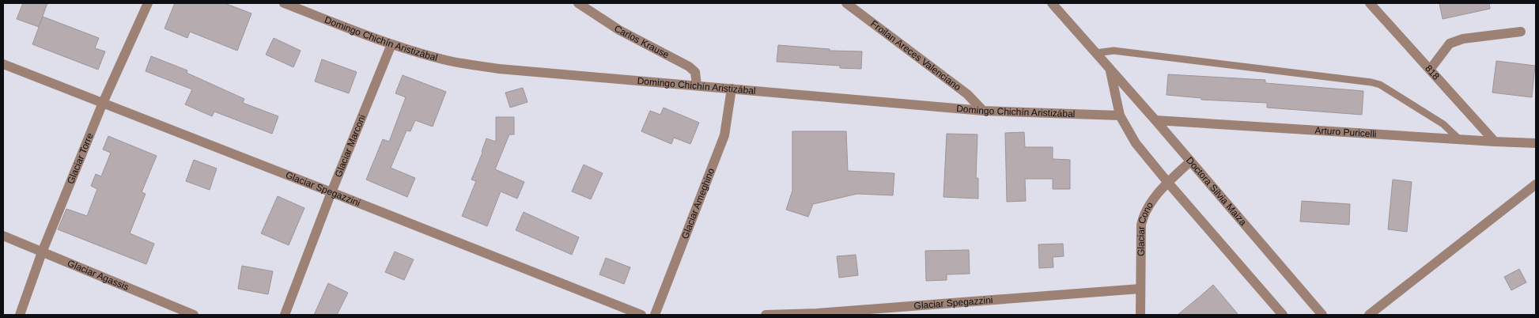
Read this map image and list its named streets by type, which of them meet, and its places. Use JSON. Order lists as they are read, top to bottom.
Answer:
{
  "streets": {
    "street": [
      "Domingo Chichín Aristizábal",
      "Carlos Krause",
      "Froilan Areces Valenciano",
      "818",
      "Arturo Puricelli",
      "Glaciar Marconi",
      "Glaciar Torre",
      "Glaciar Spegazzini",
      "Doctora Silvia Maiza",
      "Glaciar Ameghino",
      "Glaciar Cono",
      "Glaciar Agassis"
    ]
  },
  "crossings": [
    ["Domingo Chichín Aristizábal", "Carlos Krause"],
    ["Domingo Chichín Aristizábal", "Froilan Areces Valenciano"],
    ["Domingo Chichín Aristizábal", "Glaciar Marconi"],
    ["Domingo Chichín Aristizábal", "Doctora Silvia Maiza"],
    ["Domingo Chichín Aristizábal", "Glaciar Ameghino"],
    ["818", "Arturo Puricelli"],
    ["Arturo Puricelli", "Doctora Silvia Maiza"],
    ["Glaciar Marconi", "Glaciar Spegazzini"],
    ["Glaciar Torre", "Glaciar Spegazzini"],
    ["Glaciar Torre", "Glaciar Agassis"],
    ["Glaciar Spegazzini", "Glaciar Cono"],
    ["Doctora Silvia Maiza", "Glaciar Cono"]
  ]
}
